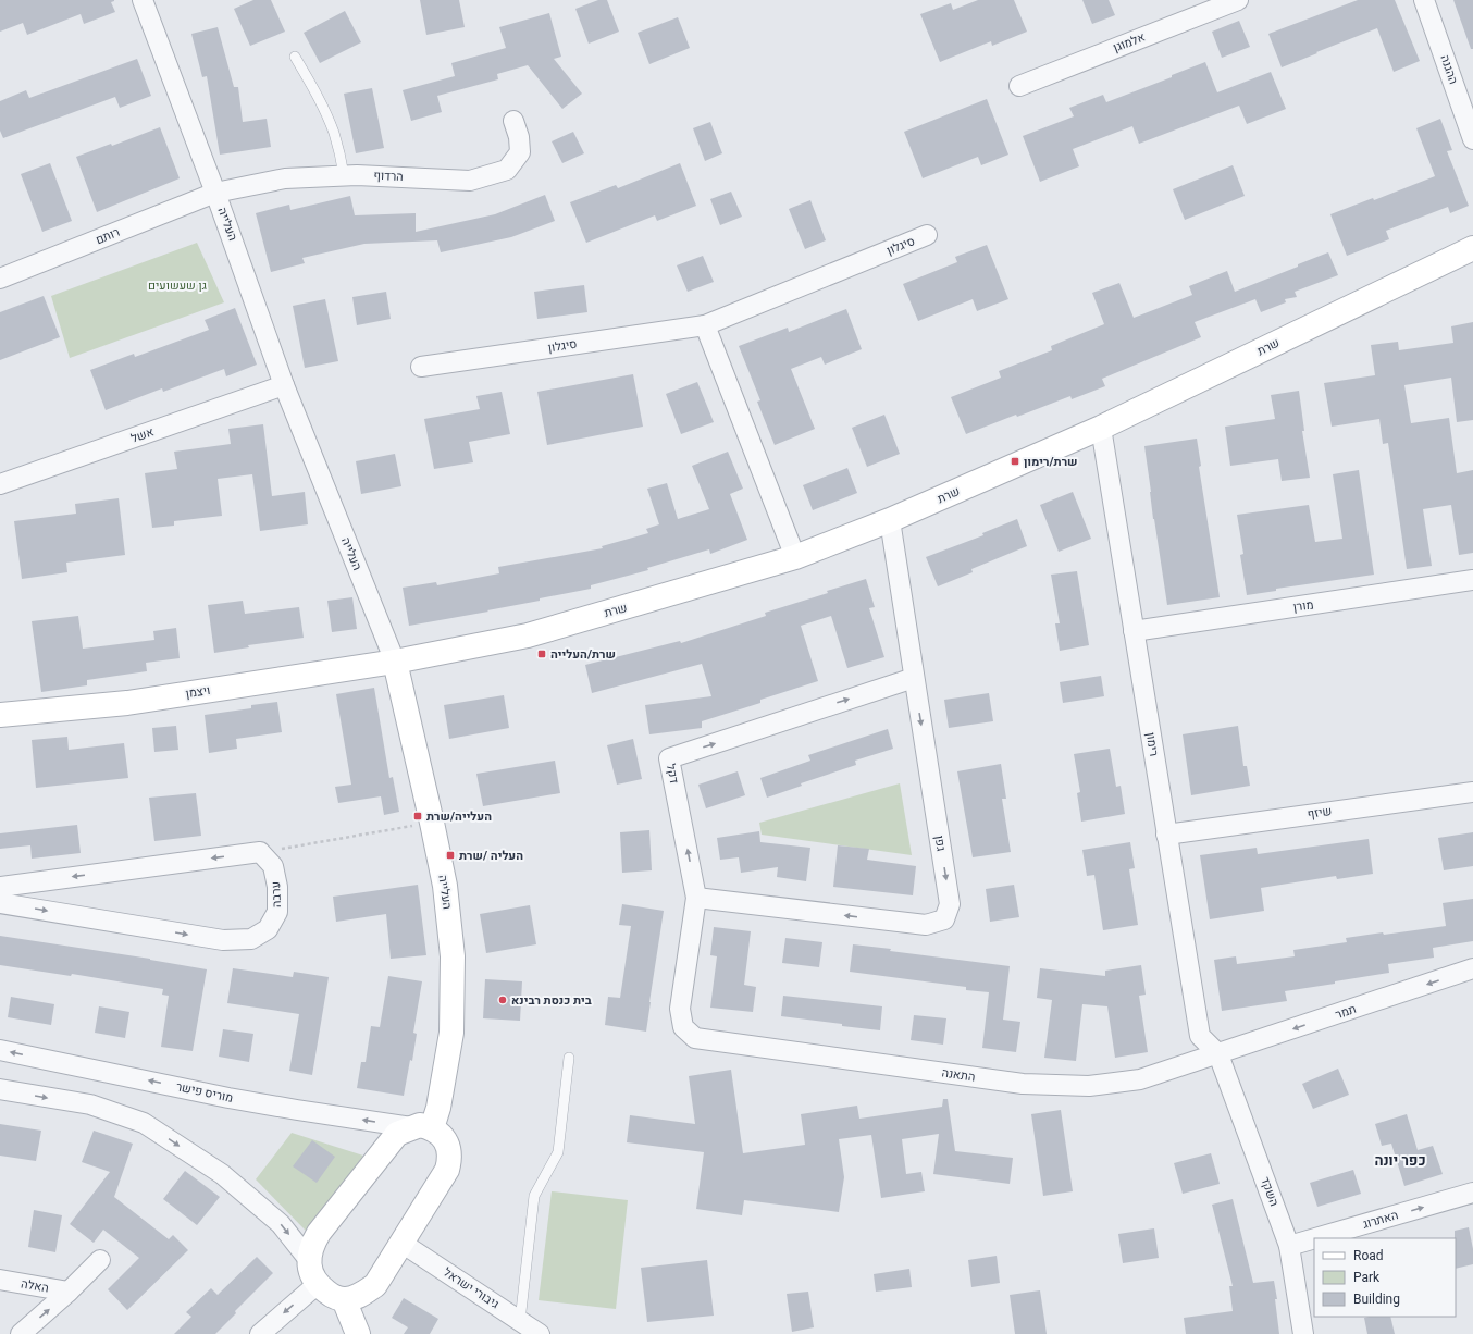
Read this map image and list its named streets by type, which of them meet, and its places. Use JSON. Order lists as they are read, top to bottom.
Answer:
{
  "streets": {
    "street": [
      "אלמוגן",
      "ההגנה",
      "הרדוף",
      "העלייה",
      "רותם",
      "סיגלון",
      "שרת",
      "אשל",
      "מורן",
      "ויצמן",
      "רימון",
      "דקל",
      "שיזף",
      "גפן",
      "ערבה",
      "תמר",
      "התאנה",
      "מוריס פישר",
      "השקד",
      "האתרוג",
      "האלה",
      "גיבורי ישראל"
    ]
  },
  "crossings": [
    ["הרדוף", "העלייה"],
    ["הרדוף", "רותם"],
    ["העלייה", "רותם"],
    ["העלייה", "שרת"],
    ["העלייה", "אשל"],
    ["העלייה", "ויצמן"],
    ["העלייה", "מוריס פישר"],
    ["שרת", "ויצמן"],
    ["שרת", "רימון"],
    ["שרת", "גפן"],
    ["מורן", "רימון"],
    ["רימון", "שיזף"],
    ["רימון", "תמר"],
    ["רימון", "התאנה"],
    ["רימון", "השקד"],
    ["דקל", "גפן"],
    ["דקל", "התאנה"],
    ["תמר", "התאנה"],
    ["תמר", "השקד"],
    ["התאנה", "השקד"],
    ["השקד", "האתרוג"]
  ],
  "one_way": ["תמר", "האתרוג", "האלה"],
  "districts": ["כפר יונה"],
  "parks": ["גן שעשועים"],
  "places": {
    "transit": [
      "שרת/רימון",
      "שרת/העלייה",
      "העלייה/שרת",
      "העליה /שרת"
    ],
    "other": ["בית כנסת רבינא"]
  },
  "legend": ["Road", "Park", "Building"]
}
